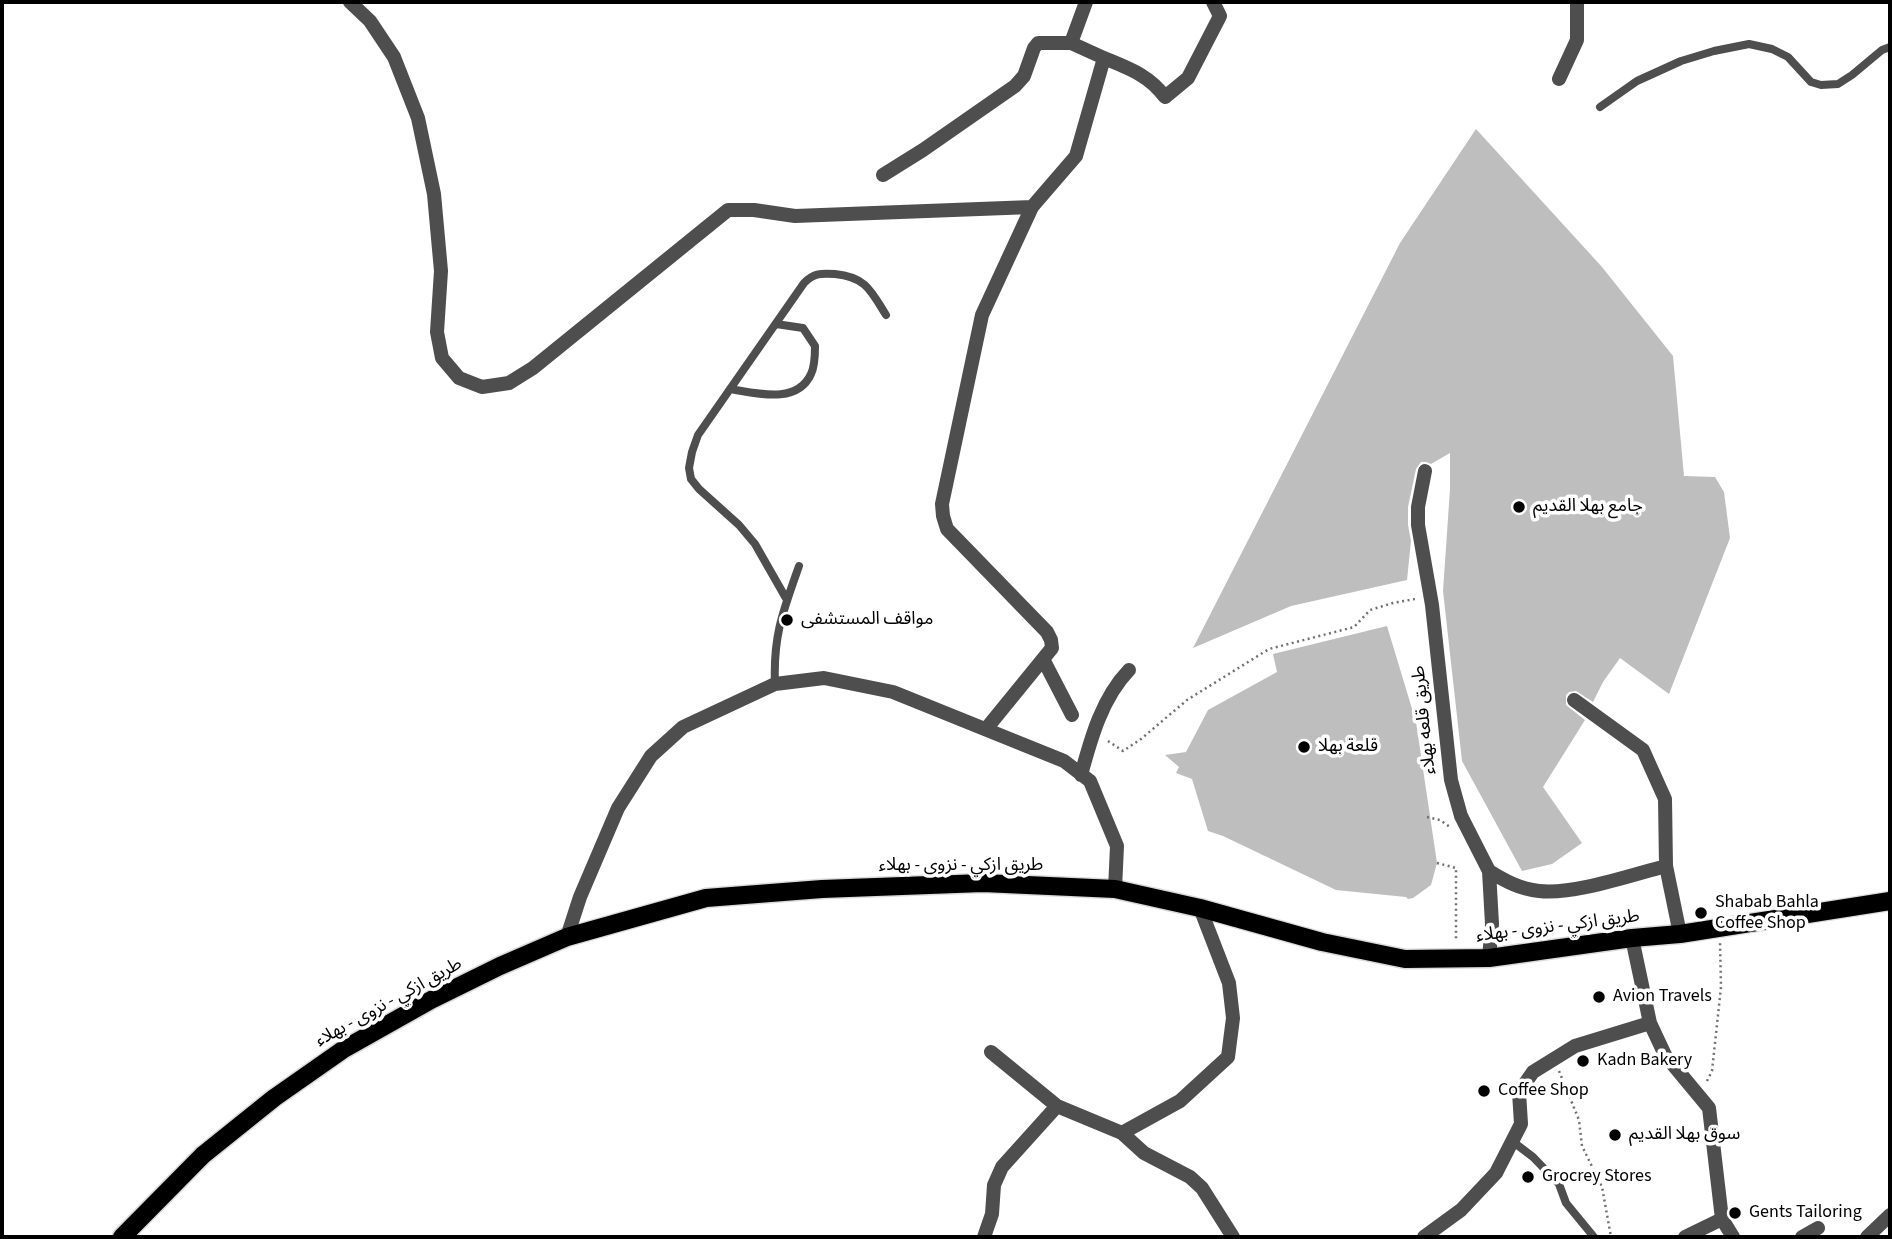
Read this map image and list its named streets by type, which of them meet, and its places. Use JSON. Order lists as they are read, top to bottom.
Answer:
{
  "streets": {
    "main road": ["طريق ازكي - نزوى - بهلاء"],
    "street": ["طريق قلعه بهلاء"]
  },
  "crossings": [
    ["طريق قلعه بهلاء", "طريق ازكي - نزوى - بهلاء"]
  ],
  "places": [
    "جامع بهلا القديم",
    "مواقف المستشفى",
    "قلعة بهلا",
    "Shabab Bahla Coffee Shop",
    "Avion Travels",
    "Kadn Bakery",
    "Coffee Shop",
    "سوق بهلا القديم",
    "Grocrey Stores",
    "Gents Tailoring"
  ]
}
